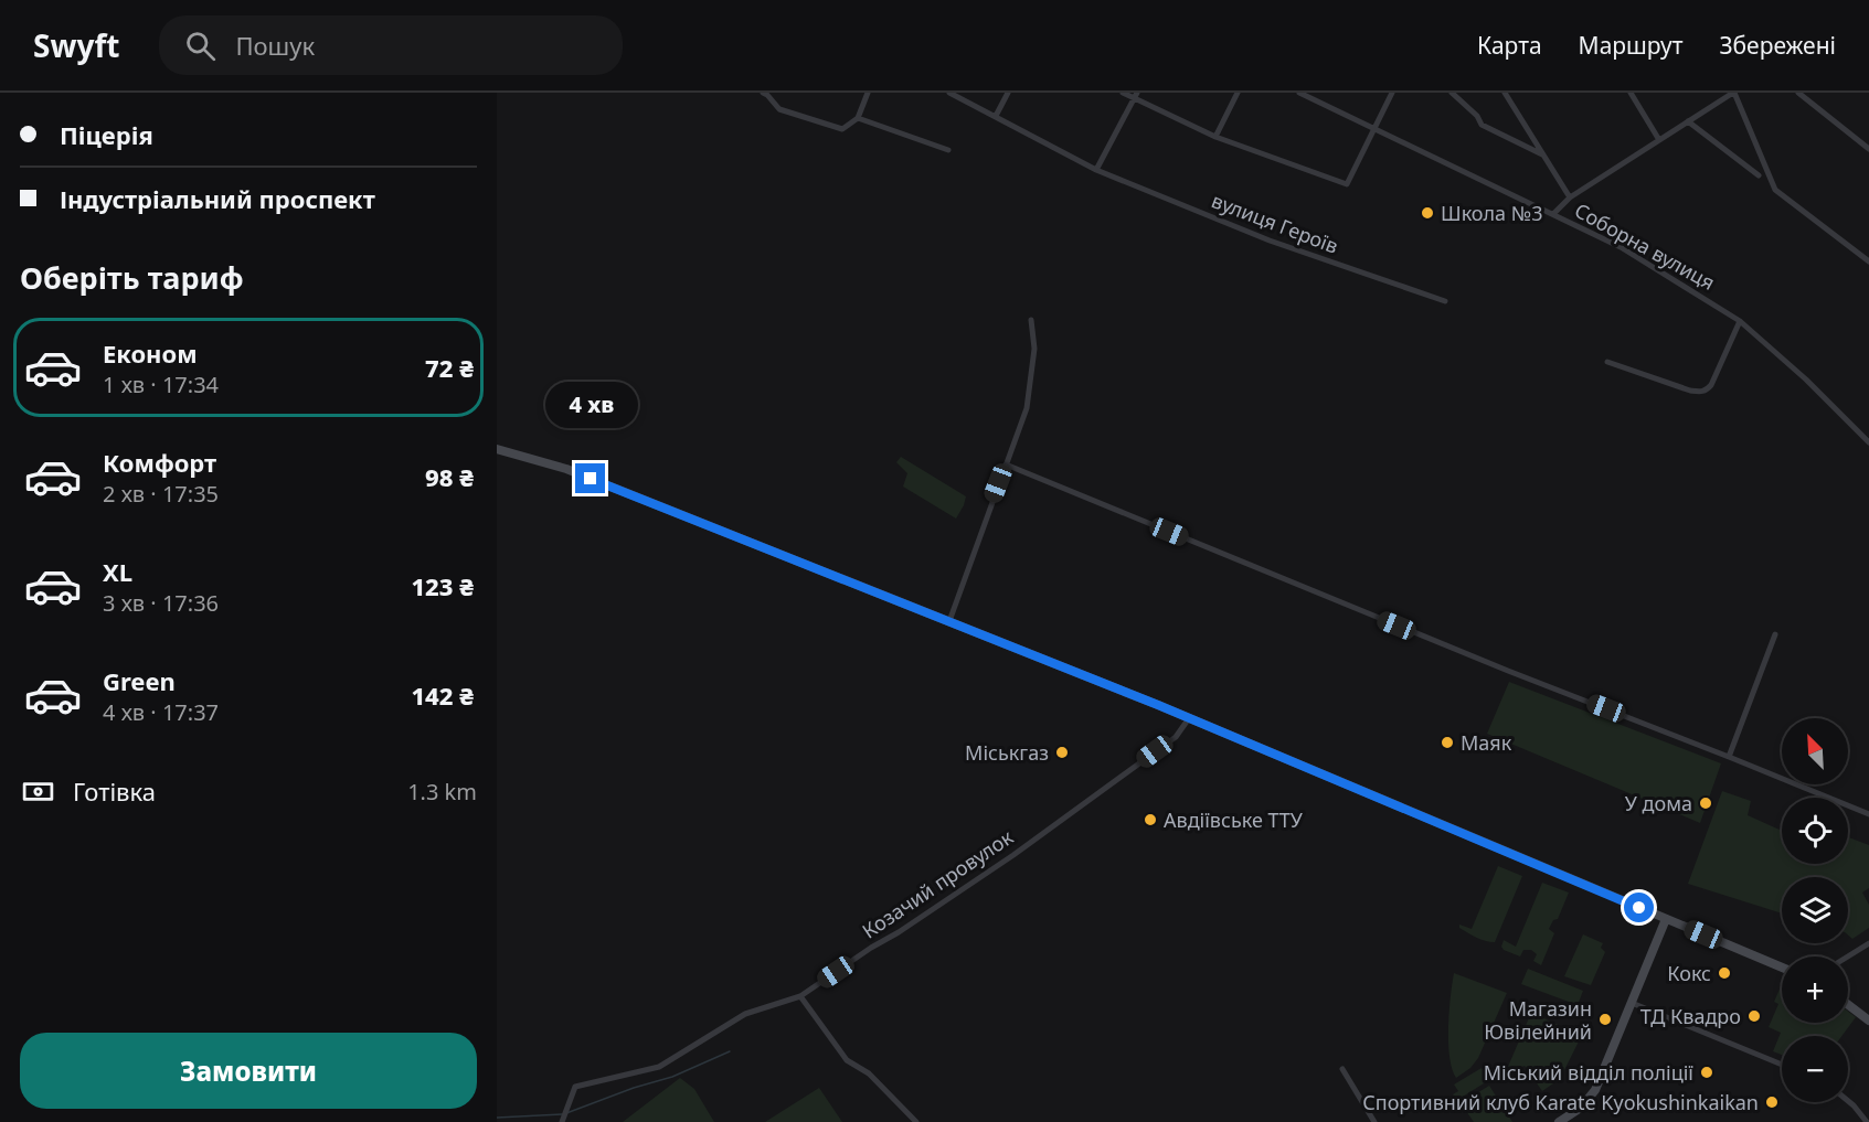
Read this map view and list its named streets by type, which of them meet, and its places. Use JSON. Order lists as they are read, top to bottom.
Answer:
{
  "streets": {
    "street": ["вулиця Героїв", "Соборна вулиця", "Козачий провулок"]
  },
  "places": [
    "Школа №3",
    "Маяк",
    "Міськгаз",
    "У дома",
    "Авдіївське ТТУ",
    "Кокс",
    "ТД Квадро",
    "Магазин Ювілейний",
    "Міський відділ поліції",
    "Спортивний клуб Karate Kyokushinkaikan"
  ],
  "north": "top left",
  "page": {
    "header": "Swyft",
    "search": "Пошук",
    "nav": ["Карта", "Маршрут", "Збережені"],
    "banner": ["Піцерія", "Індустріальний проспект"],
    "heading": "Оберіть тариф",
    "list": [
      {
        "name": "Економ",
        "note": "1 хв · 17:34",
        "value": "72 ₴"
      },
      {
        "name": "Комфорт",
        "note": "2 хв · 17:35",
        "value": "98 ₴"
      },
      {
        "name": "XL",
        "note": "3 хв · 17:36",
        "value": "123 ₴"
      },
      {
        "name": "Green",
        "note": "4 хв · 17:37",
        "value": "142 ₴"
      }
    ],
    "bubble": "4 хв",
    "map_buttons": ["+", "−"],
    "pay": ["Готівка", "1.3 km"],
    "buttons": "Замовити"
  }
}
